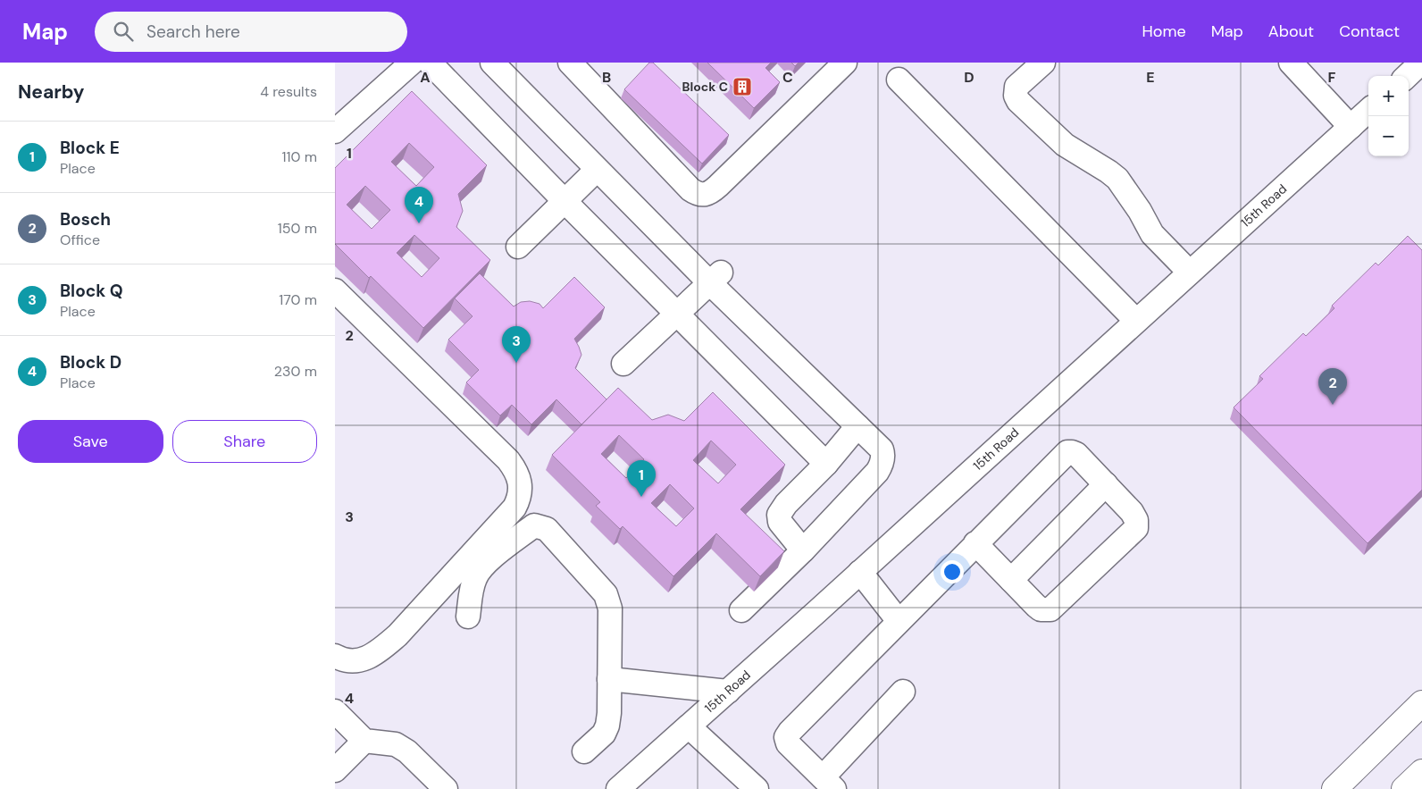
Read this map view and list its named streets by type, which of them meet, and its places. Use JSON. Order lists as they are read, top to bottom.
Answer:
{
  "streets": {
    "street": ["15th Road"]
  },
  "places": {
    "building": ["Block C"]
  },
  "page": {
    "header": "Map",
    "search": "Search here",
    "nav": [
      "Home",
      "Map",
      "About",
      "Contact"
    ],
    "heading": ["Nearby", "4 results"],
    "map_buttons": ["+", "−"],
    "list": [
      {
        "mark": "1",
        "name": "Block E",
        "note": "Place",
        "value": "110 m"
      },
      {
        "mark": "2",
        "name": "Bosch",
        "note": "Office",
        "value": "150 m"
      },
      {
        "mark": "3",
        "name": "Block Q",
        "note": "Place",
        "value": "170 m"
      },
      {
        "mark": "4",
        "name": "Block D",
        "note": "Place",
        "value": "230 m"
      }
    ],
    "pins": [
      "4",
      "3",
      "2",
      "1"
    ],
    "buttons": ["Save", "Share"]
  },
  "grid": {
    "columns": [
      "A",
      "B",
      "C",
      "D",
      "E",
      "F"
    ],
    "rows": [
      "1",
      "2",
      "3",
      "4"
    ]
  }
}
